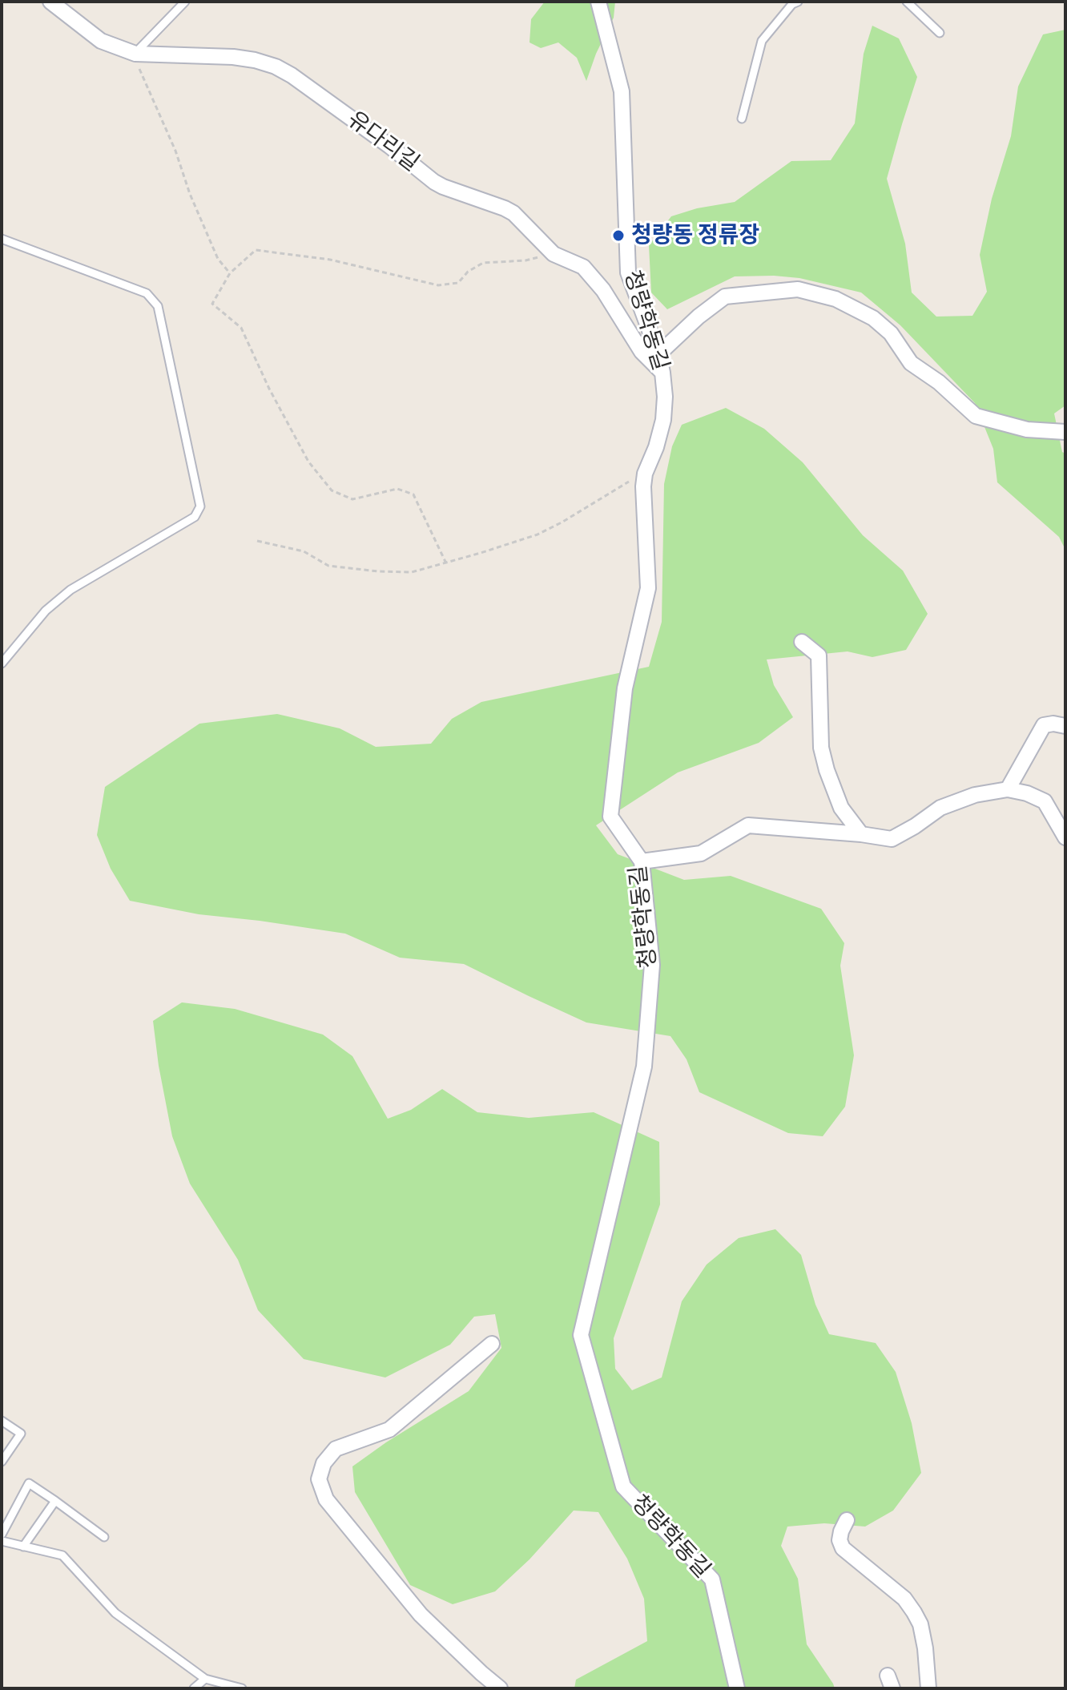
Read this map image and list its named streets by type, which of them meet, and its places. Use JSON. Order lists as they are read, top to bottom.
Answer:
{
  "streets": {
    "street": ["유다리길", "청량학동길"]
  },
  "crossings": [
    ["유다리길", "청량학동길"]
  ],
  "places": ["청량동 정류장"]
}
